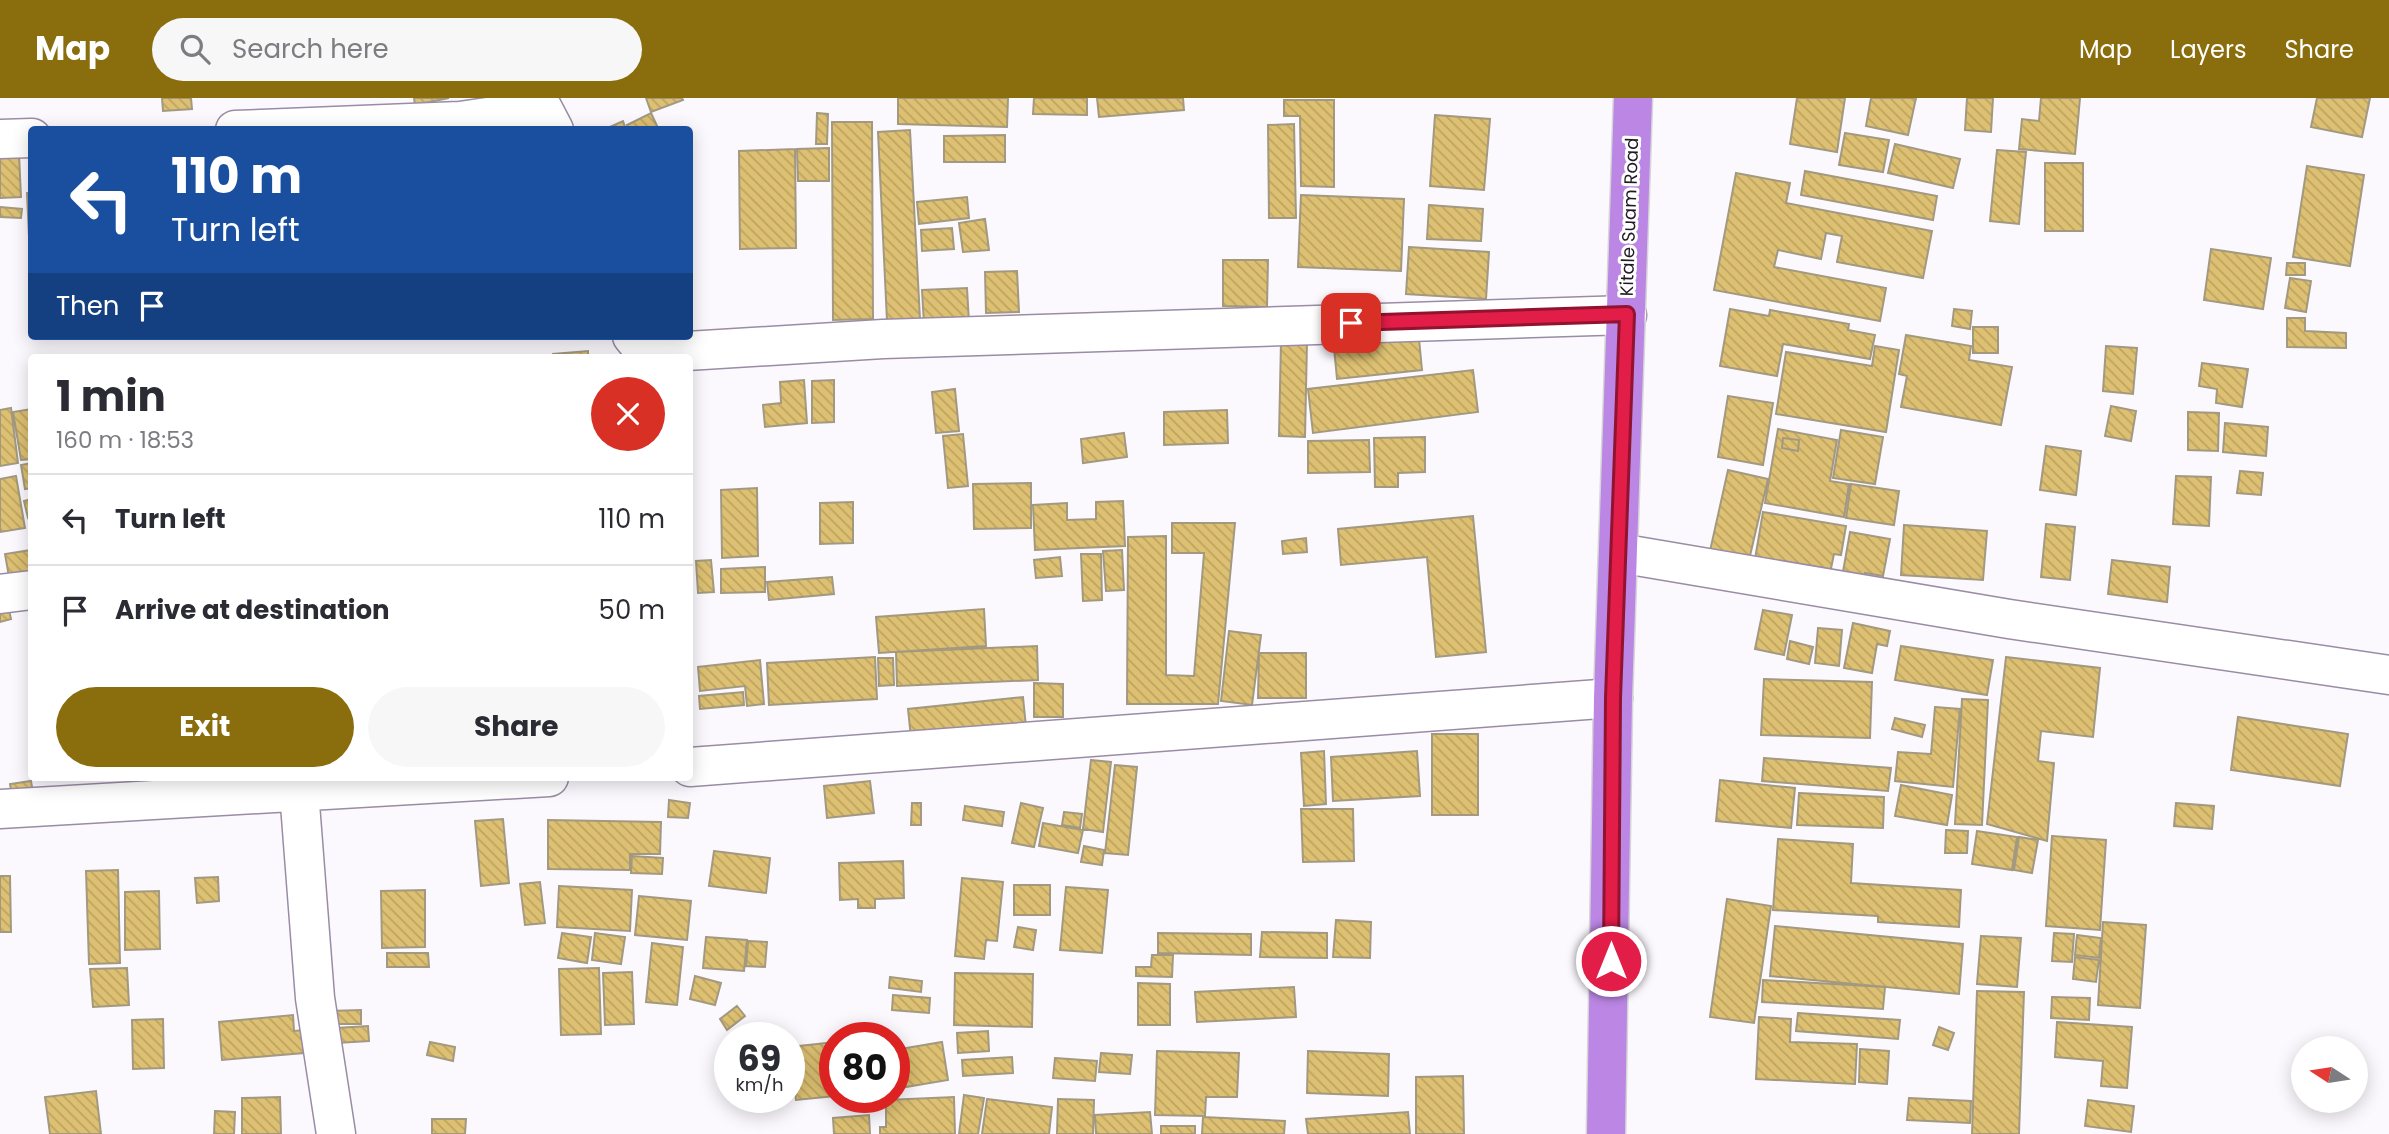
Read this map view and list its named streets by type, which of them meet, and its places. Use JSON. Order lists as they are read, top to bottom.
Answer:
{
  "streets": {
    "highway": ["Kitale Suam Road"]
  },
  "north": "left",
  "page": {
    "header": "Map",
    "search": "Search here",
    "nav": ["Map", "Layers", "Share"],
    "turn": ["110 m", "Turn left"],
    "then": "Then",
    "heading": ["1 min", "160 m · 18:53"],
    "list": [
      {
        "name": "Turn left",
        "value": "110 m"
      },
      {
        "name": "Arrive at destination",
        "value": "50 m"
      }
    ],
    "buttons": ["Exit", "Share"],
    "speed": "69 km/h",
    "limit": "80"
  }
}
